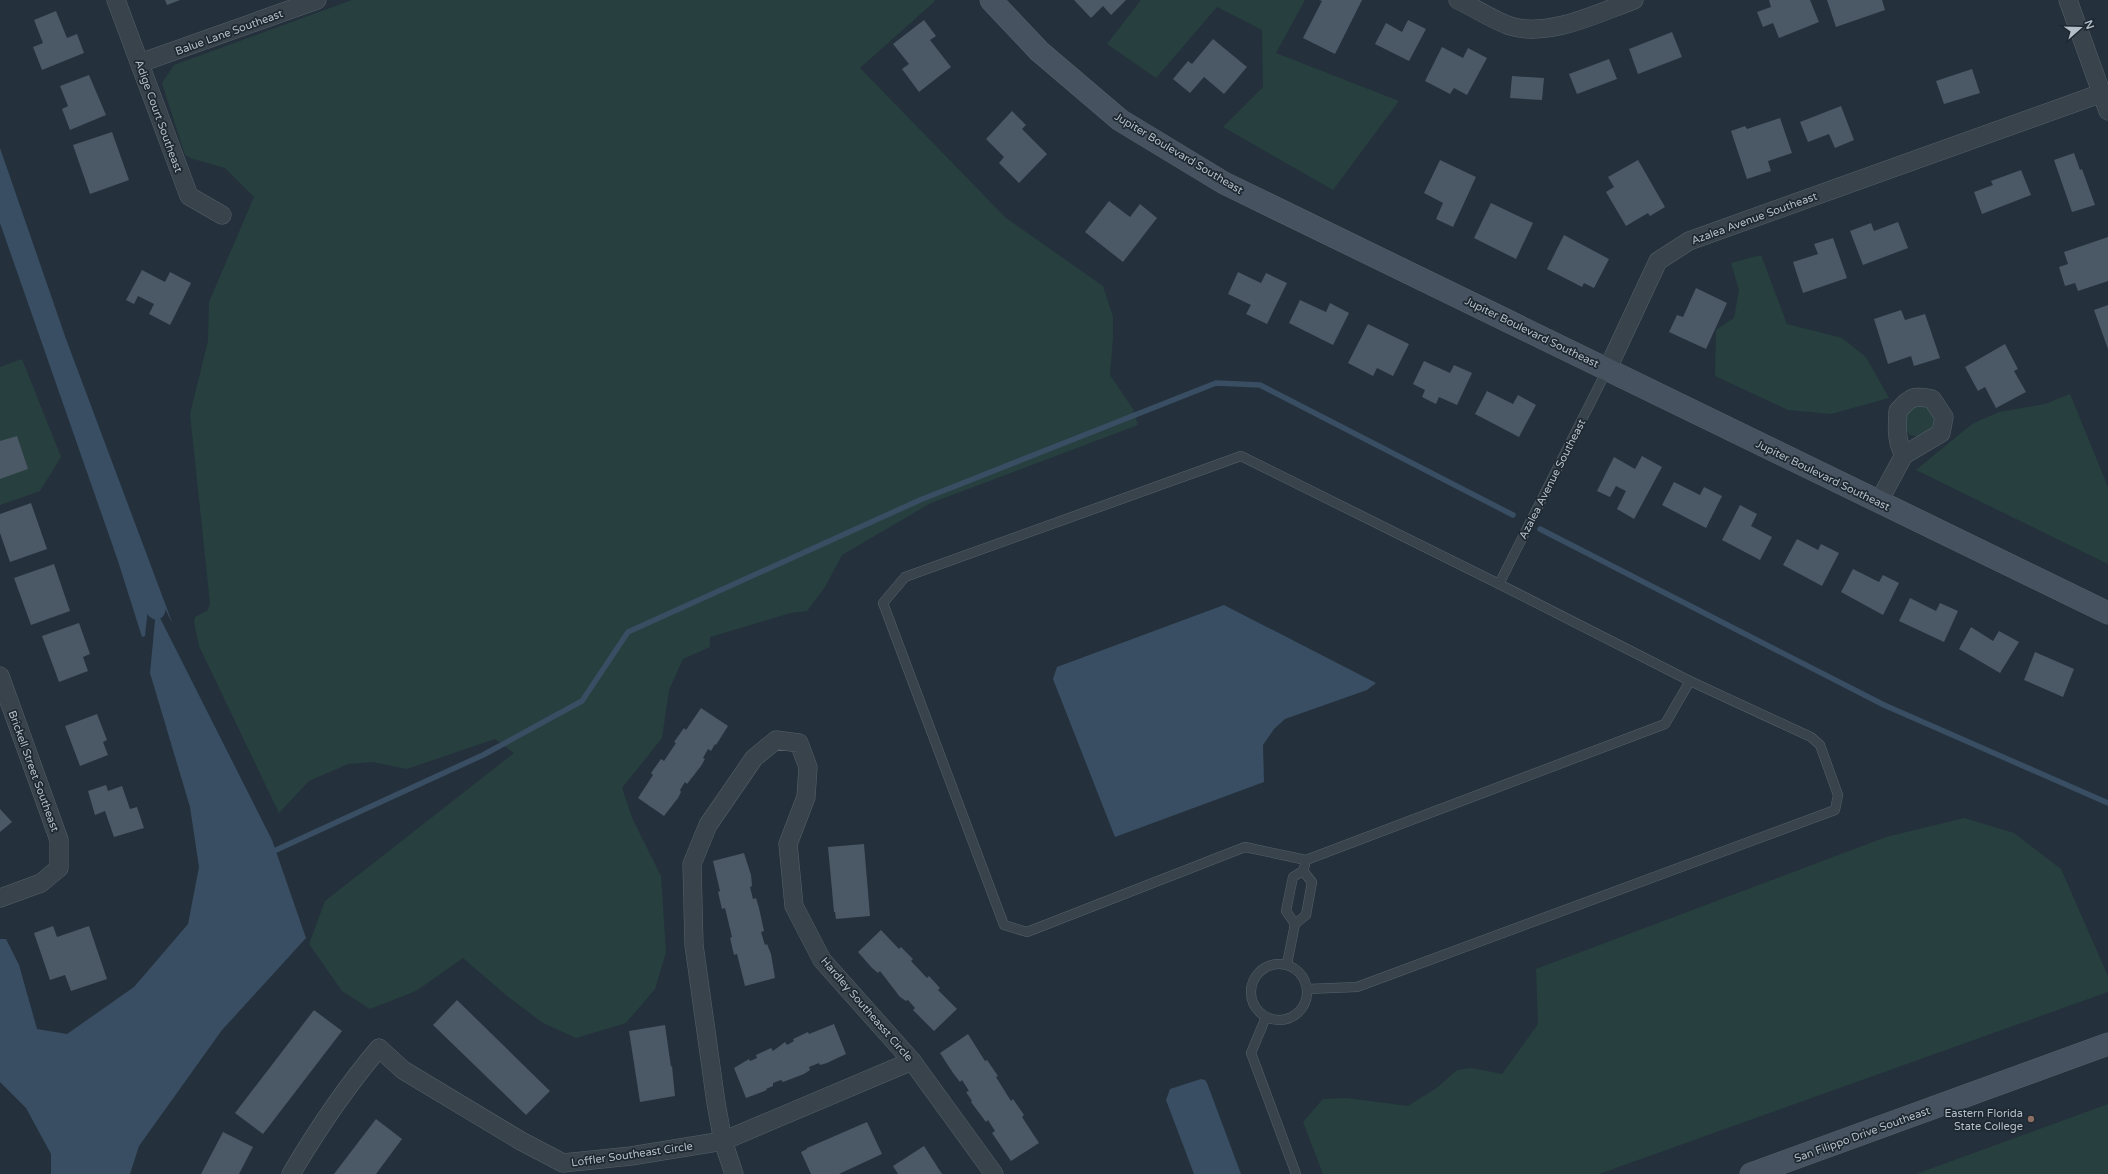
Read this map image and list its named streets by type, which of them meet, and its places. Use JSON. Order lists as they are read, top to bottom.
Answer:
{
  "streets": {
    "street": [
      "Balue Lane Southeast",
      "Adige Court Southeast",
      "Jupiter Boulevard Southeast",
      "Azalea Avenue Southeast",
      "Brickell Street Southeast",
      "Hardley Southeasst Circle",
      "San Filippo Drive Southeast",
      "Loffler Southeast Circle"
    ]
  },
  "crossings": [
    ["Balue Lane Southeast", "Adige Court Southeast"],
    ["Jupiter Boulevard Southeast", "Azalea Avenue Southeast"],
    ["Hardley Southeasst Circle", "Loffler Southeast Circle"]
  ],
  "places": ["Eastern Florida State College"],
  "north": "right"
}
